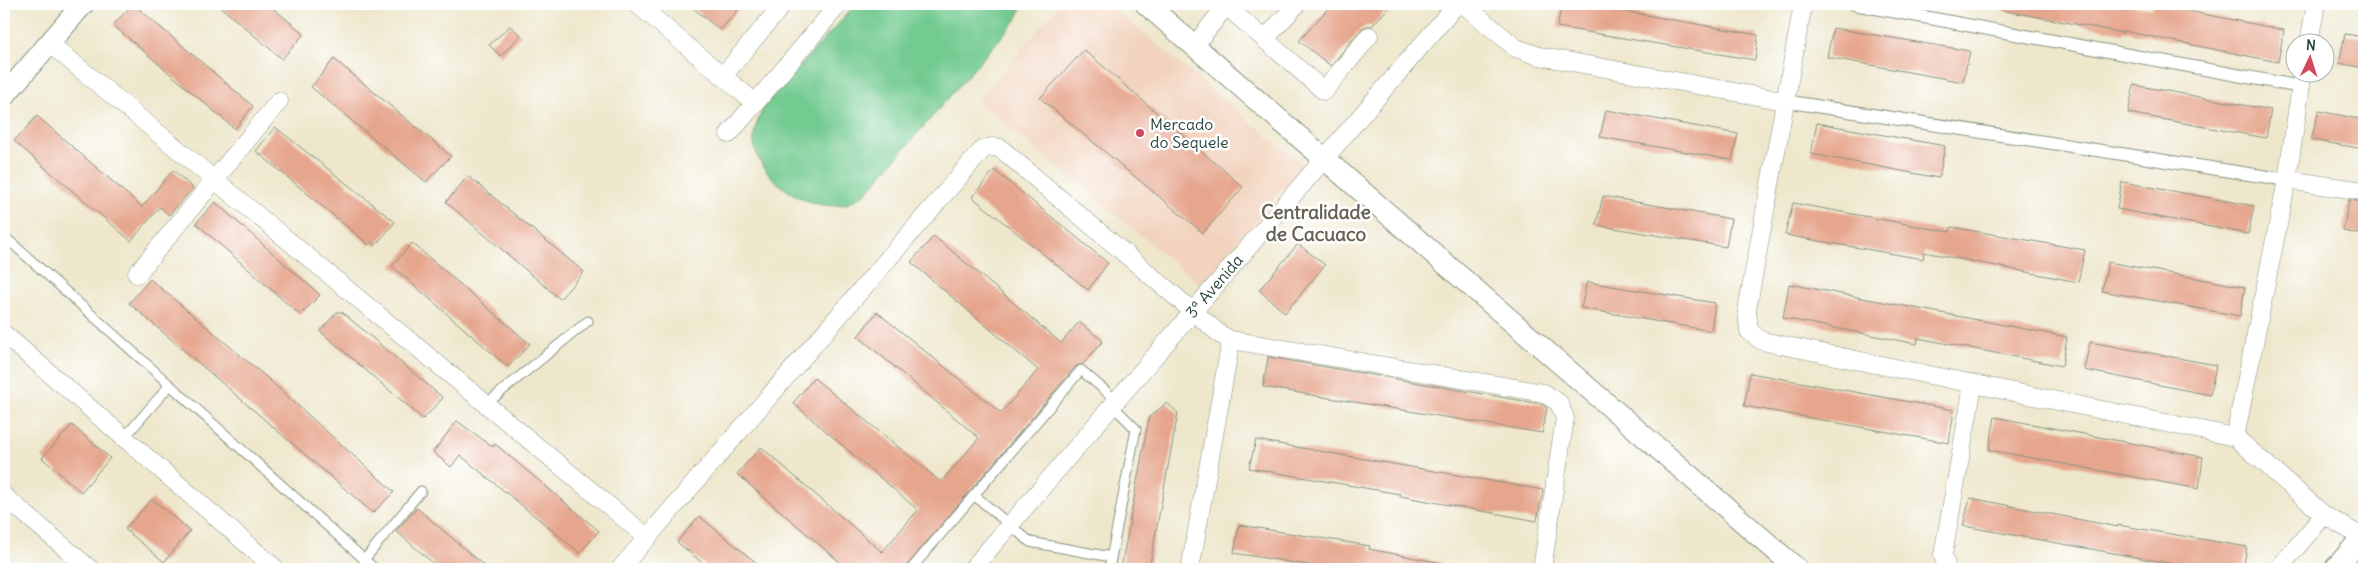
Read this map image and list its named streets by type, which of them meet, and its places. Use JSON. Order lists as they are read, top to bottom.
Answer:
{
  "streets": {
    "street": ["3ª Avenida"]
  },
  "districts": ["Centralidade de Cacuaco"],
  "places": ["Mercado do Sequele"],
  "north": "top"
}
